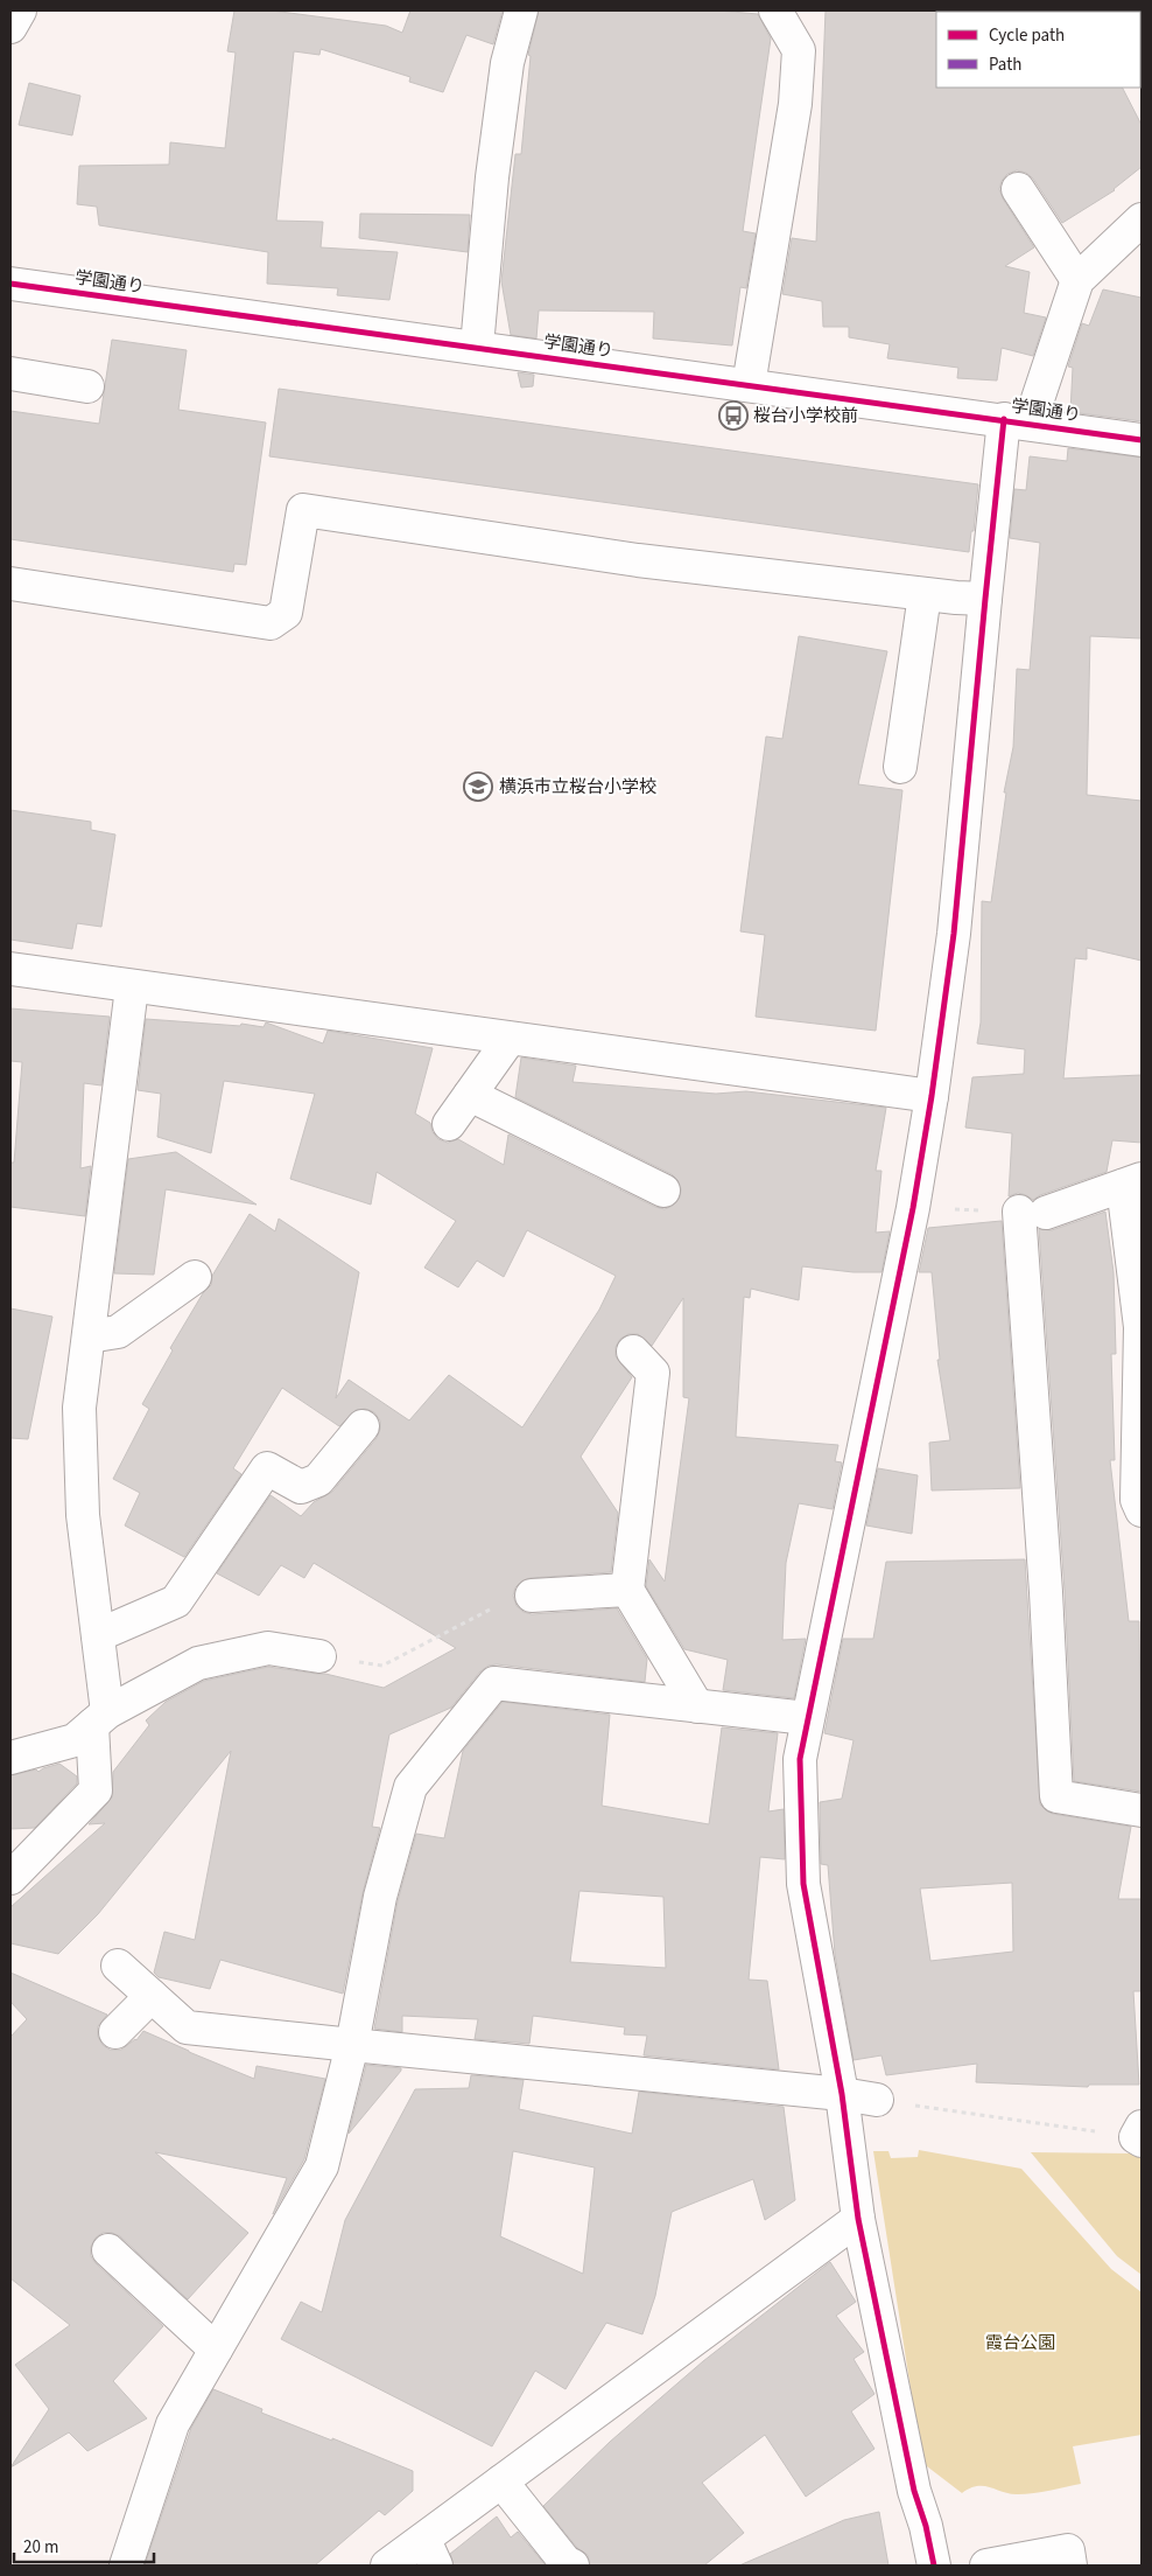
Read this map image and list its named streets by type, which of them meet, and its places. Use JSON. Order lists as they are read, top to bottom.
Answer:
{
  "streets": {
    "street": ["学園通り"]
  },
  "parks": ["霞台公園"],
  "places": {
    "bus stop": ["桜台小学校前"],
    "school or university": ["横浜市立桜台小学校"]
  },
  "legend": ["Cycle path", "Path"],
  "scale_bar": "20 m"
}
